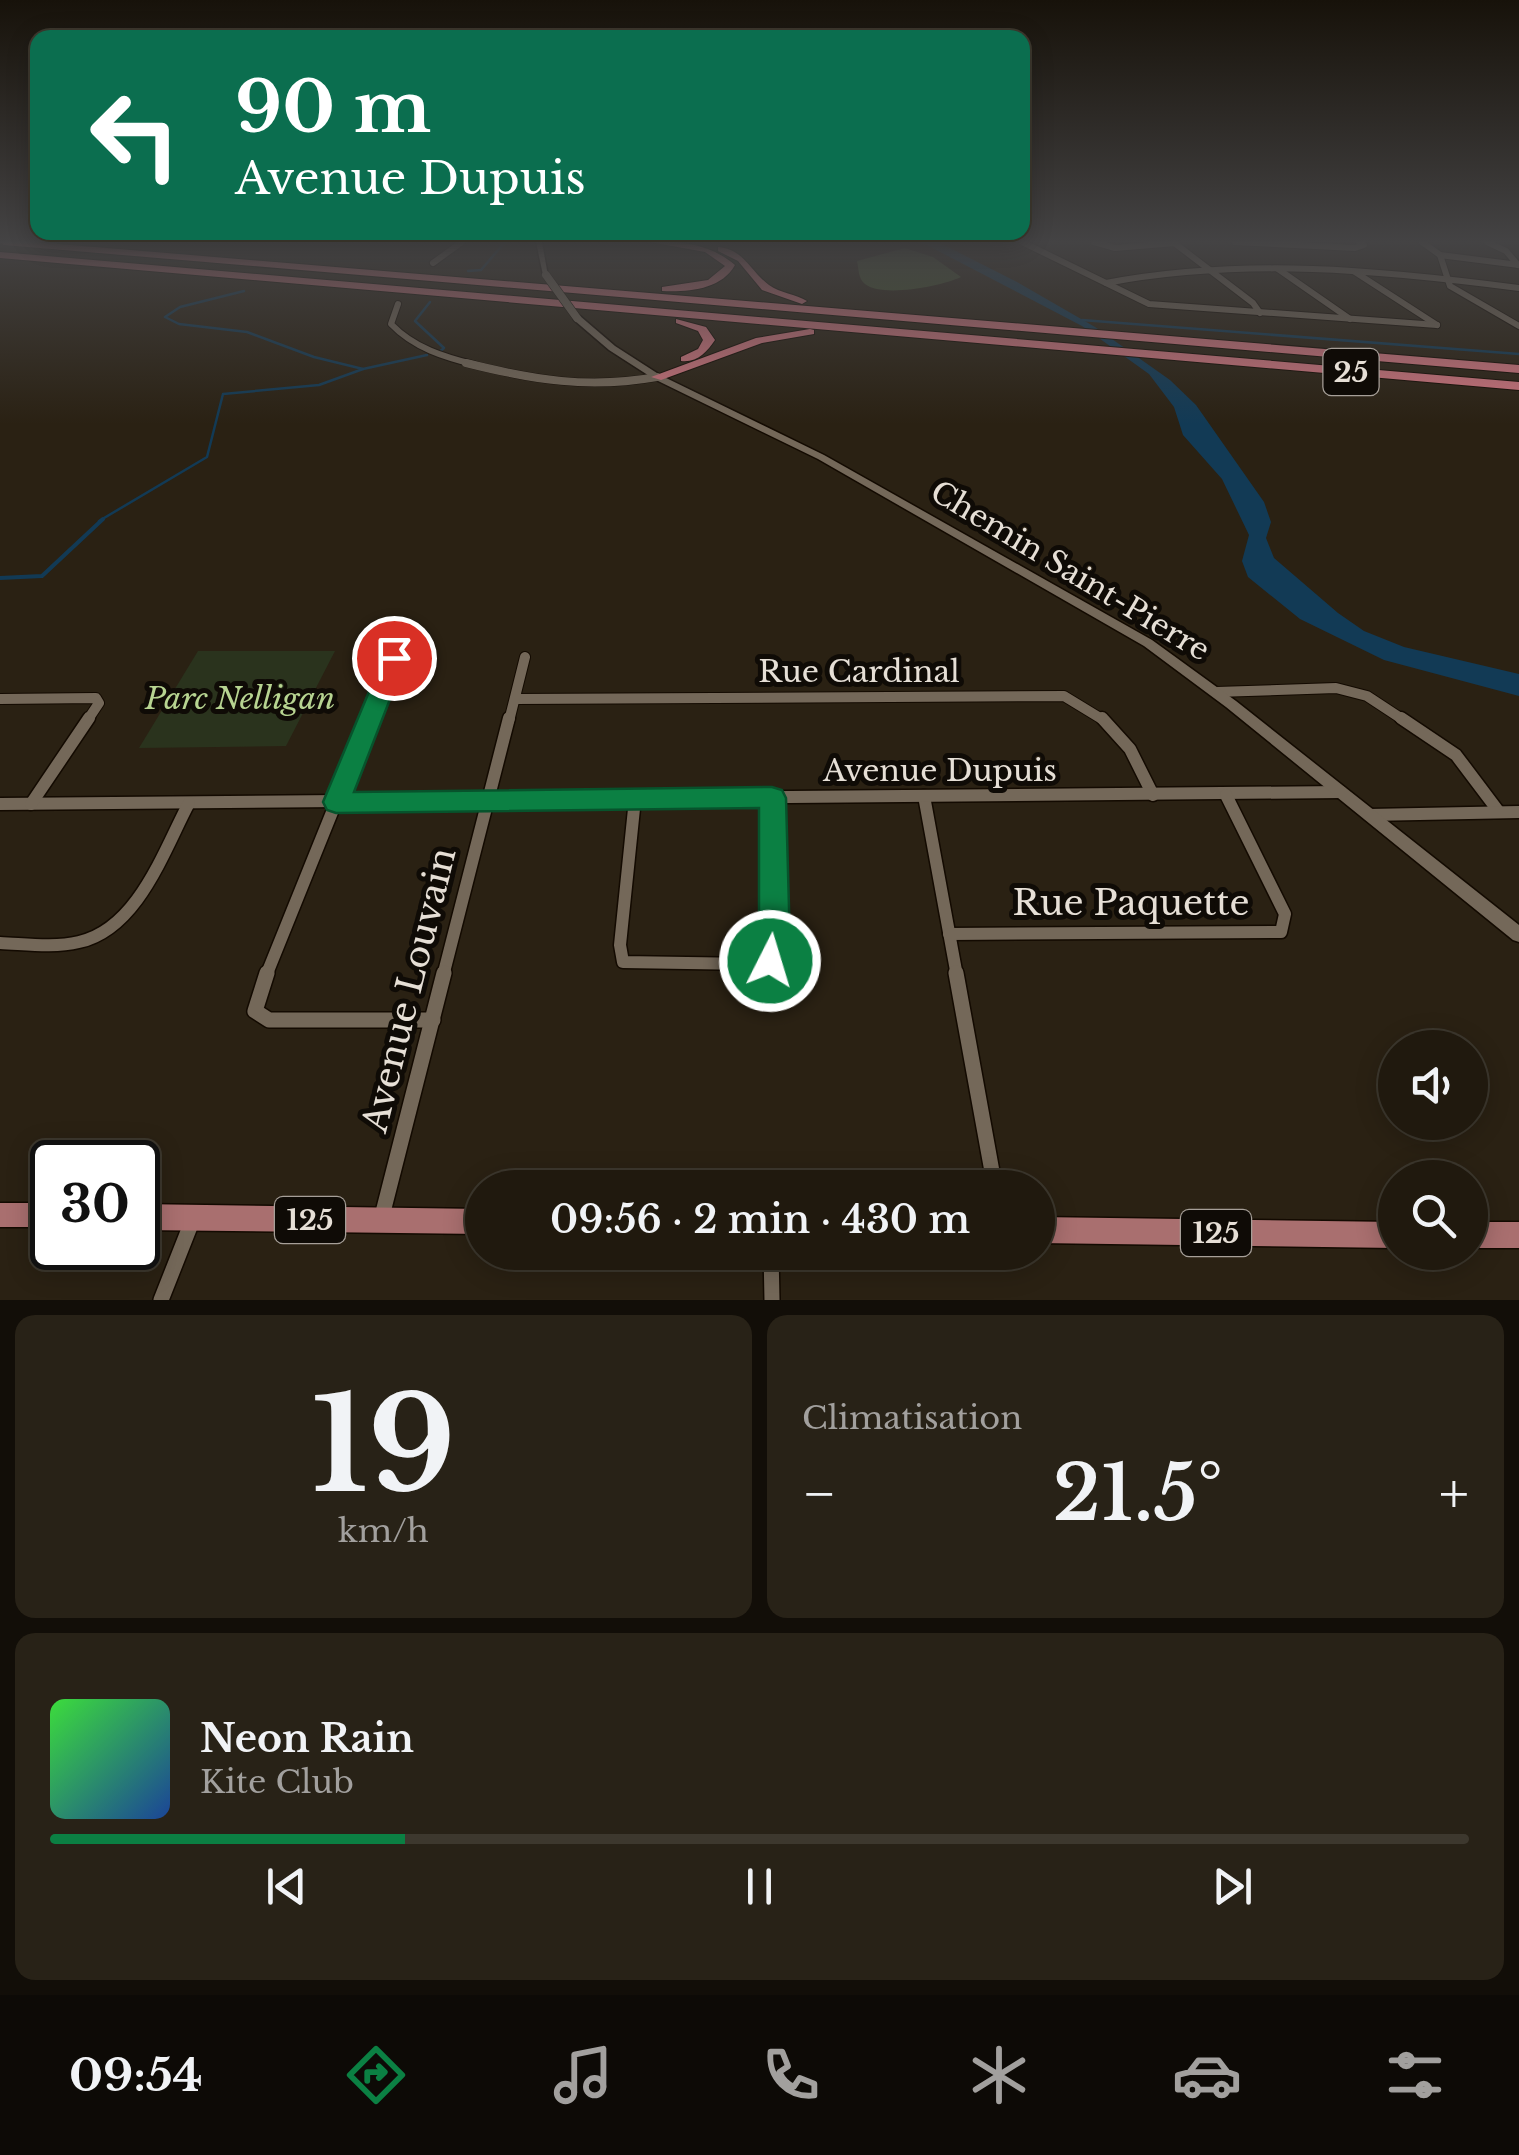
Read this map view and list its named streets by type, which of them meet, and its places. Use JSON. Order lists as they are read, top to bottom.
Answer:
{
  "streets": {
    "highway": ["25"],
    "main road": ["125"],
    "street": [
      "Chemin Saint-Pierre",
      "Rue Cardinal",
      "Avenue Dupuis",
      "Rue Paquette",
      "Avenue Louvain"
    ]
  },
  "crossings": [
    ["Chemin Saint-Pierre", "Avenue Dupuis"],
    ["Rue Cardinal", "Avenue Dupuis"],
    ["Rue Cardinal", "Avenue Louvain"],
    ["Avenue Dupuis", "Rue Paquette"],
    ["Avenue Dupuis", "Avenue Louvain"],
    ["Avenue Louvain", "125"]
  ],
  "parks": ["Parc Nelligan"],
  "page": {
    "turn": ["90 m", "Avenue Dupuis"],
    "limit": "30",
    "trip": "09:56 · 2 min · 430 m",
    "tile": [
      ["19", "km/h"],
      "Climatisation"
    ],
    "heat": ["−", "21.5°", "+"],
    "song": ["Neon Rain", "Kite Club"],
    "tabs": "09:54"
  }
}
